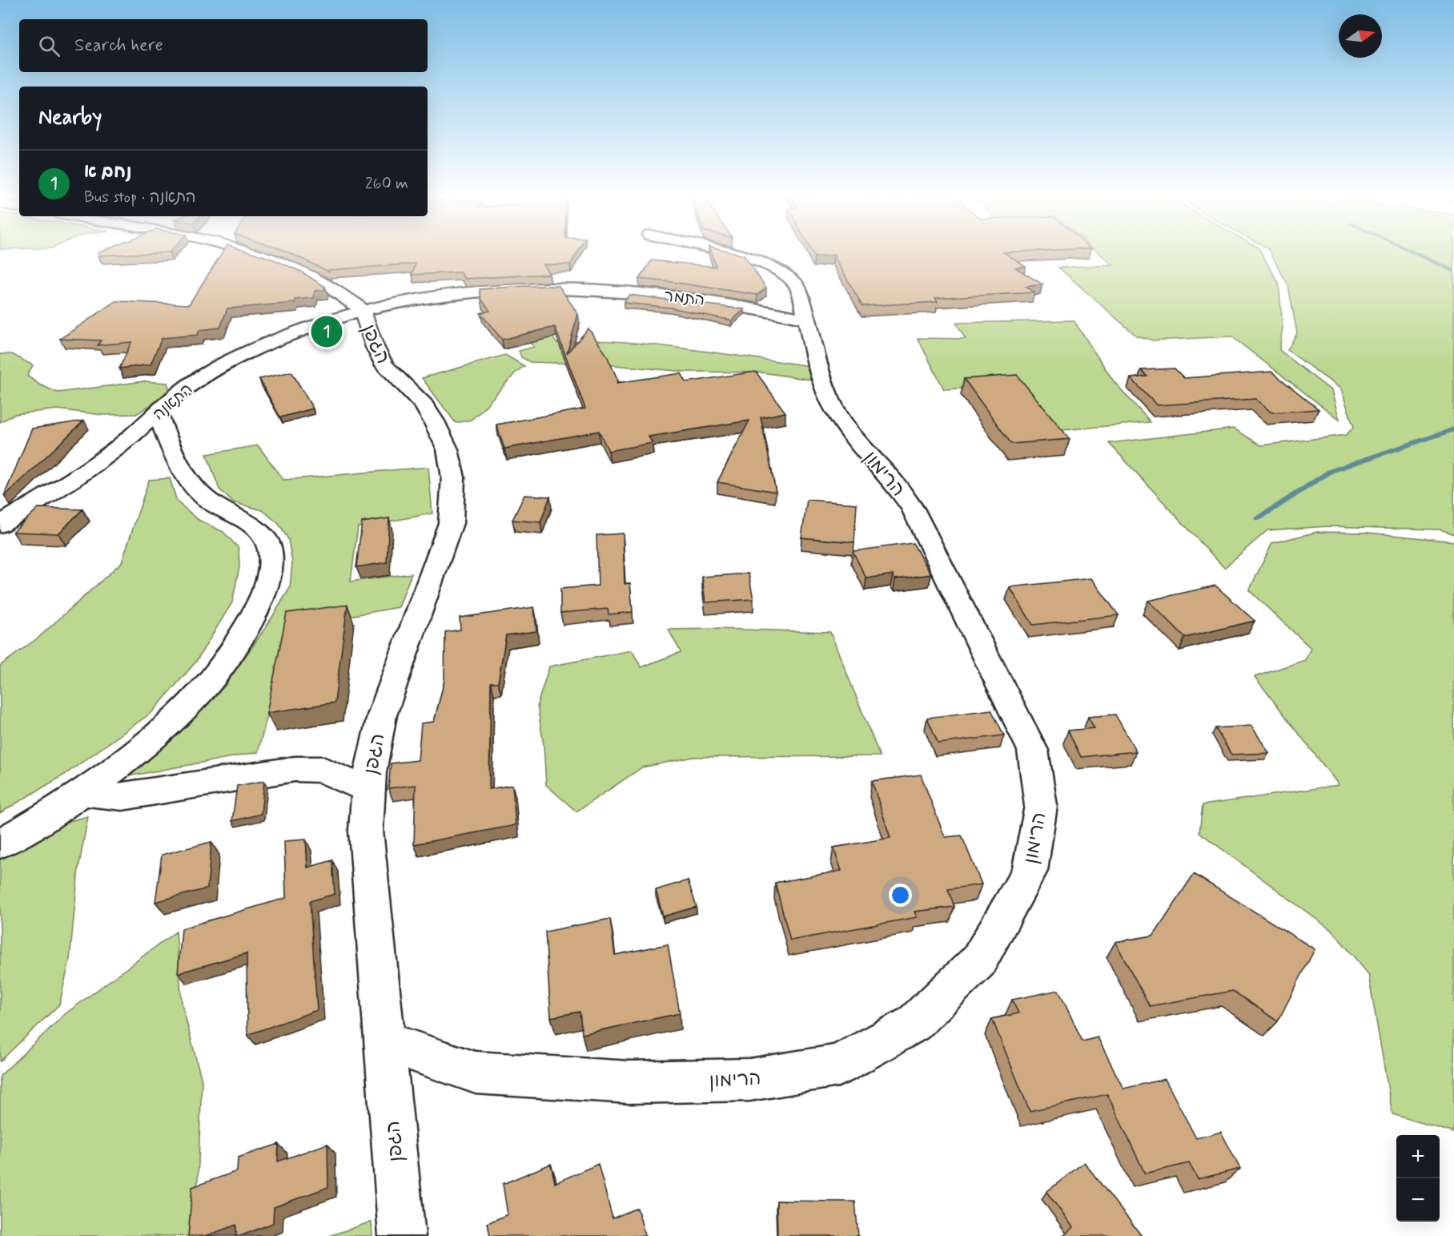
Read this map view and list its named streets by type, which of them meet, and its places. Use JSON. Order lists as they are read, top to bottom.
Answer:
{
  "streets": {
    "street": [
      "התמר",
      "הגפן",
      "התאנה",
      "הרימון"
    ]
  },
  "crossings": [
    ["התמר", "הגפן"],
    ["התמר", "התאנה"],
    ["התמר", "הרימון"],
    ["הגפן", "התאנה"],
    ["הגפן", "הרימון"]
  ],
  "north": "right",
  "page": {
    "search": "Search here",
    "heading": "Nearby",
    "list": [
      {
        "mark": "1",
        "name": "נחם א",
        "note": "Bus stop · התאנה",
        "value": "260 m"
      }
    ],
    "pins": "1",
    "map_buttons": ["+", "−"]
  }
}
